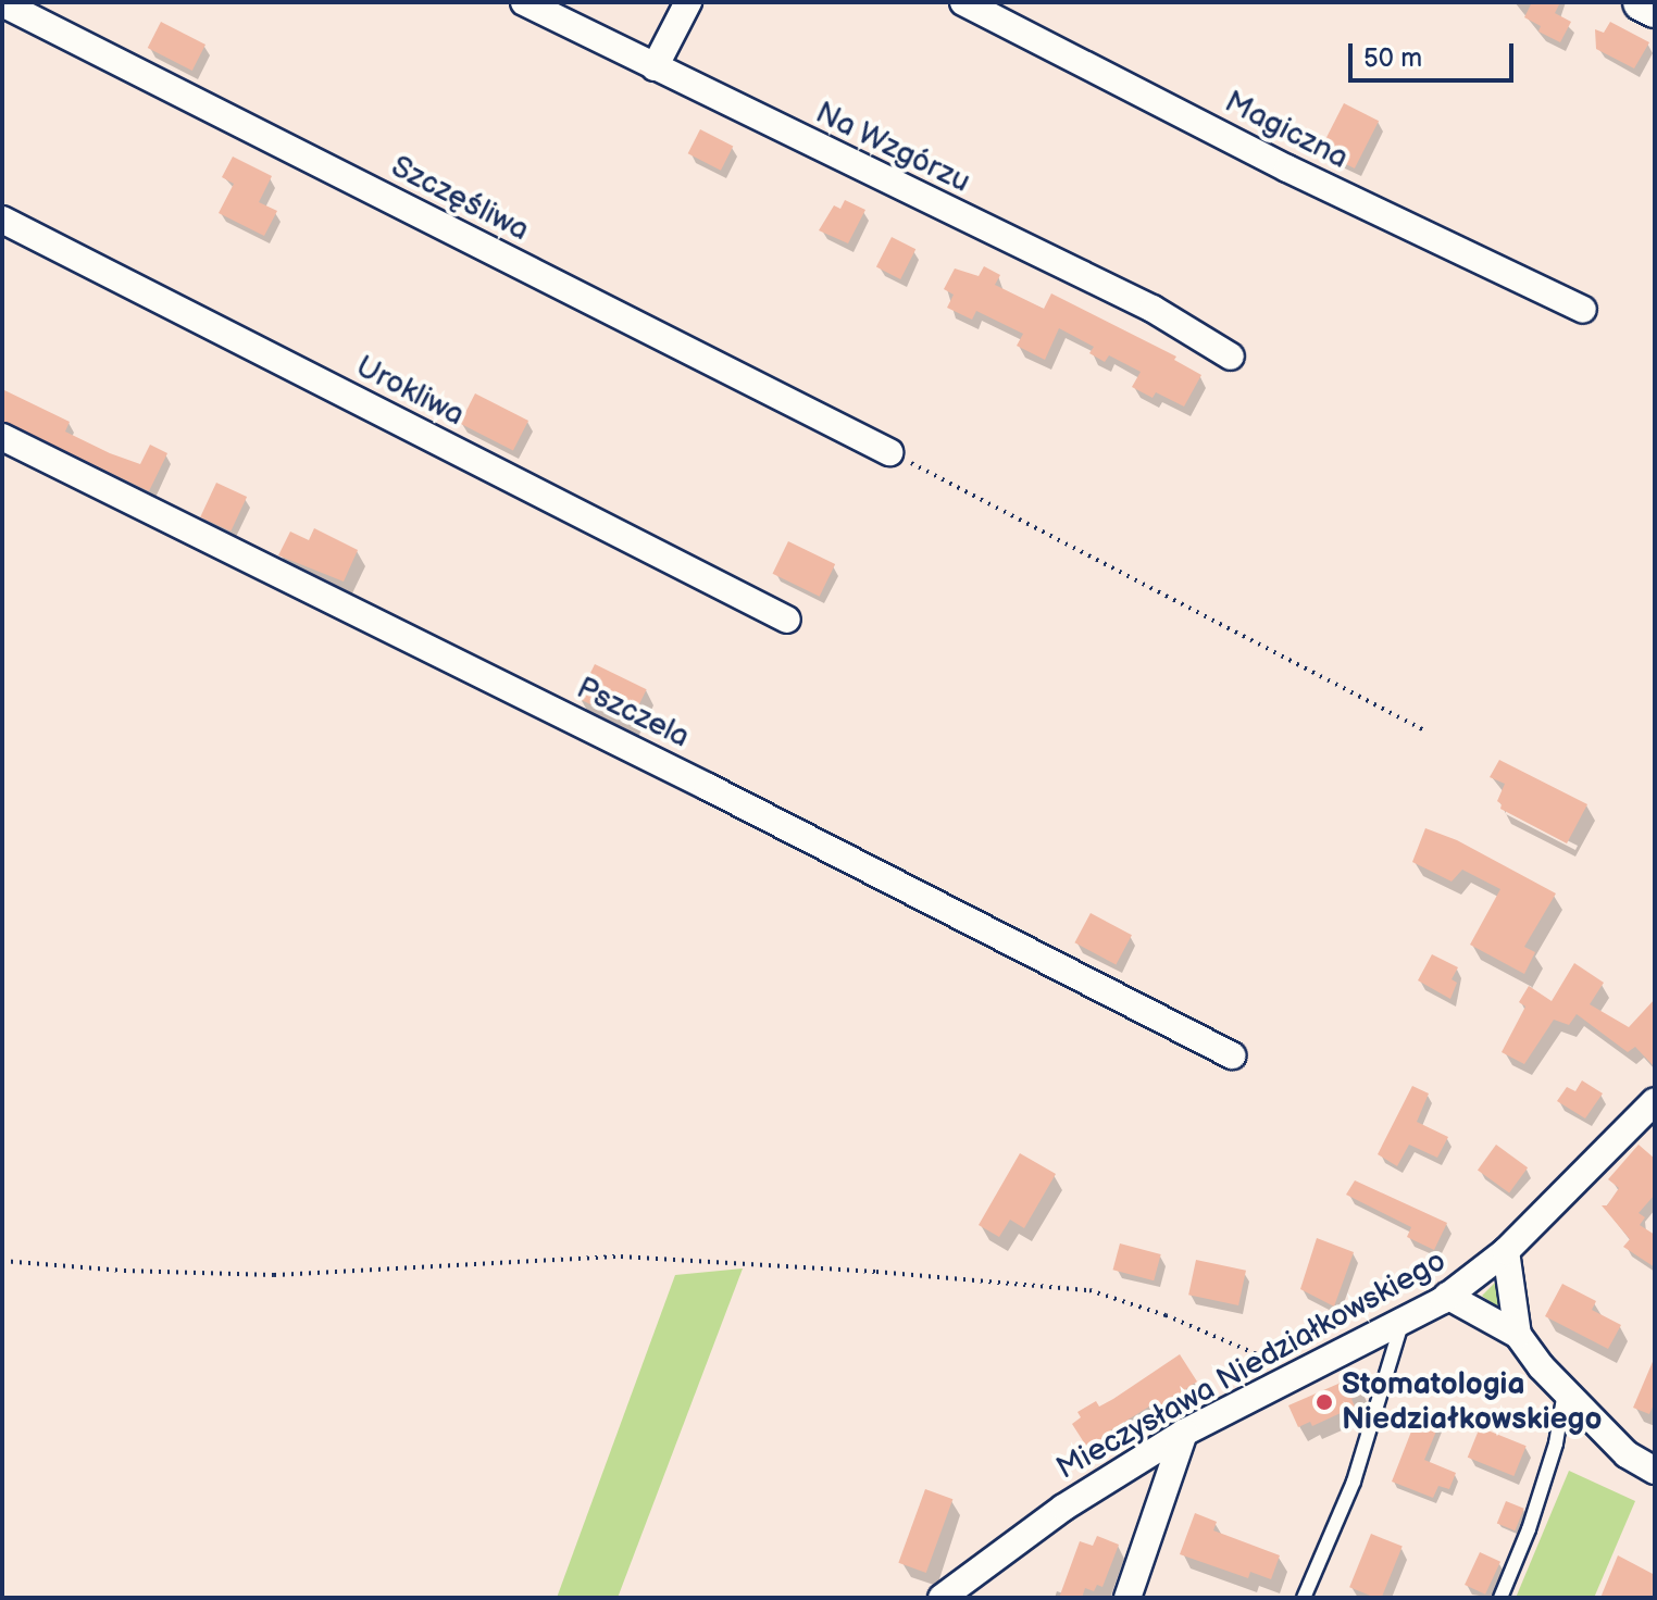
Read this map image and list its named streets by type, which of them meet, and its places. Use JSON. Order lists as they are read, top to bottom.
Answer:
{
  "streets": {
    "street": [
      "Magiczna",
      "Na Wzgórzu",
      "Szczęśliwa",
      "Urokliwa",
      "Pszczela",
      "Mieczysława Niedziałkowskiego"
    ]
  },
  "places": ["Stomatologia Niedziałkowskiego"],
  "scale_bar": "50 m"
}
